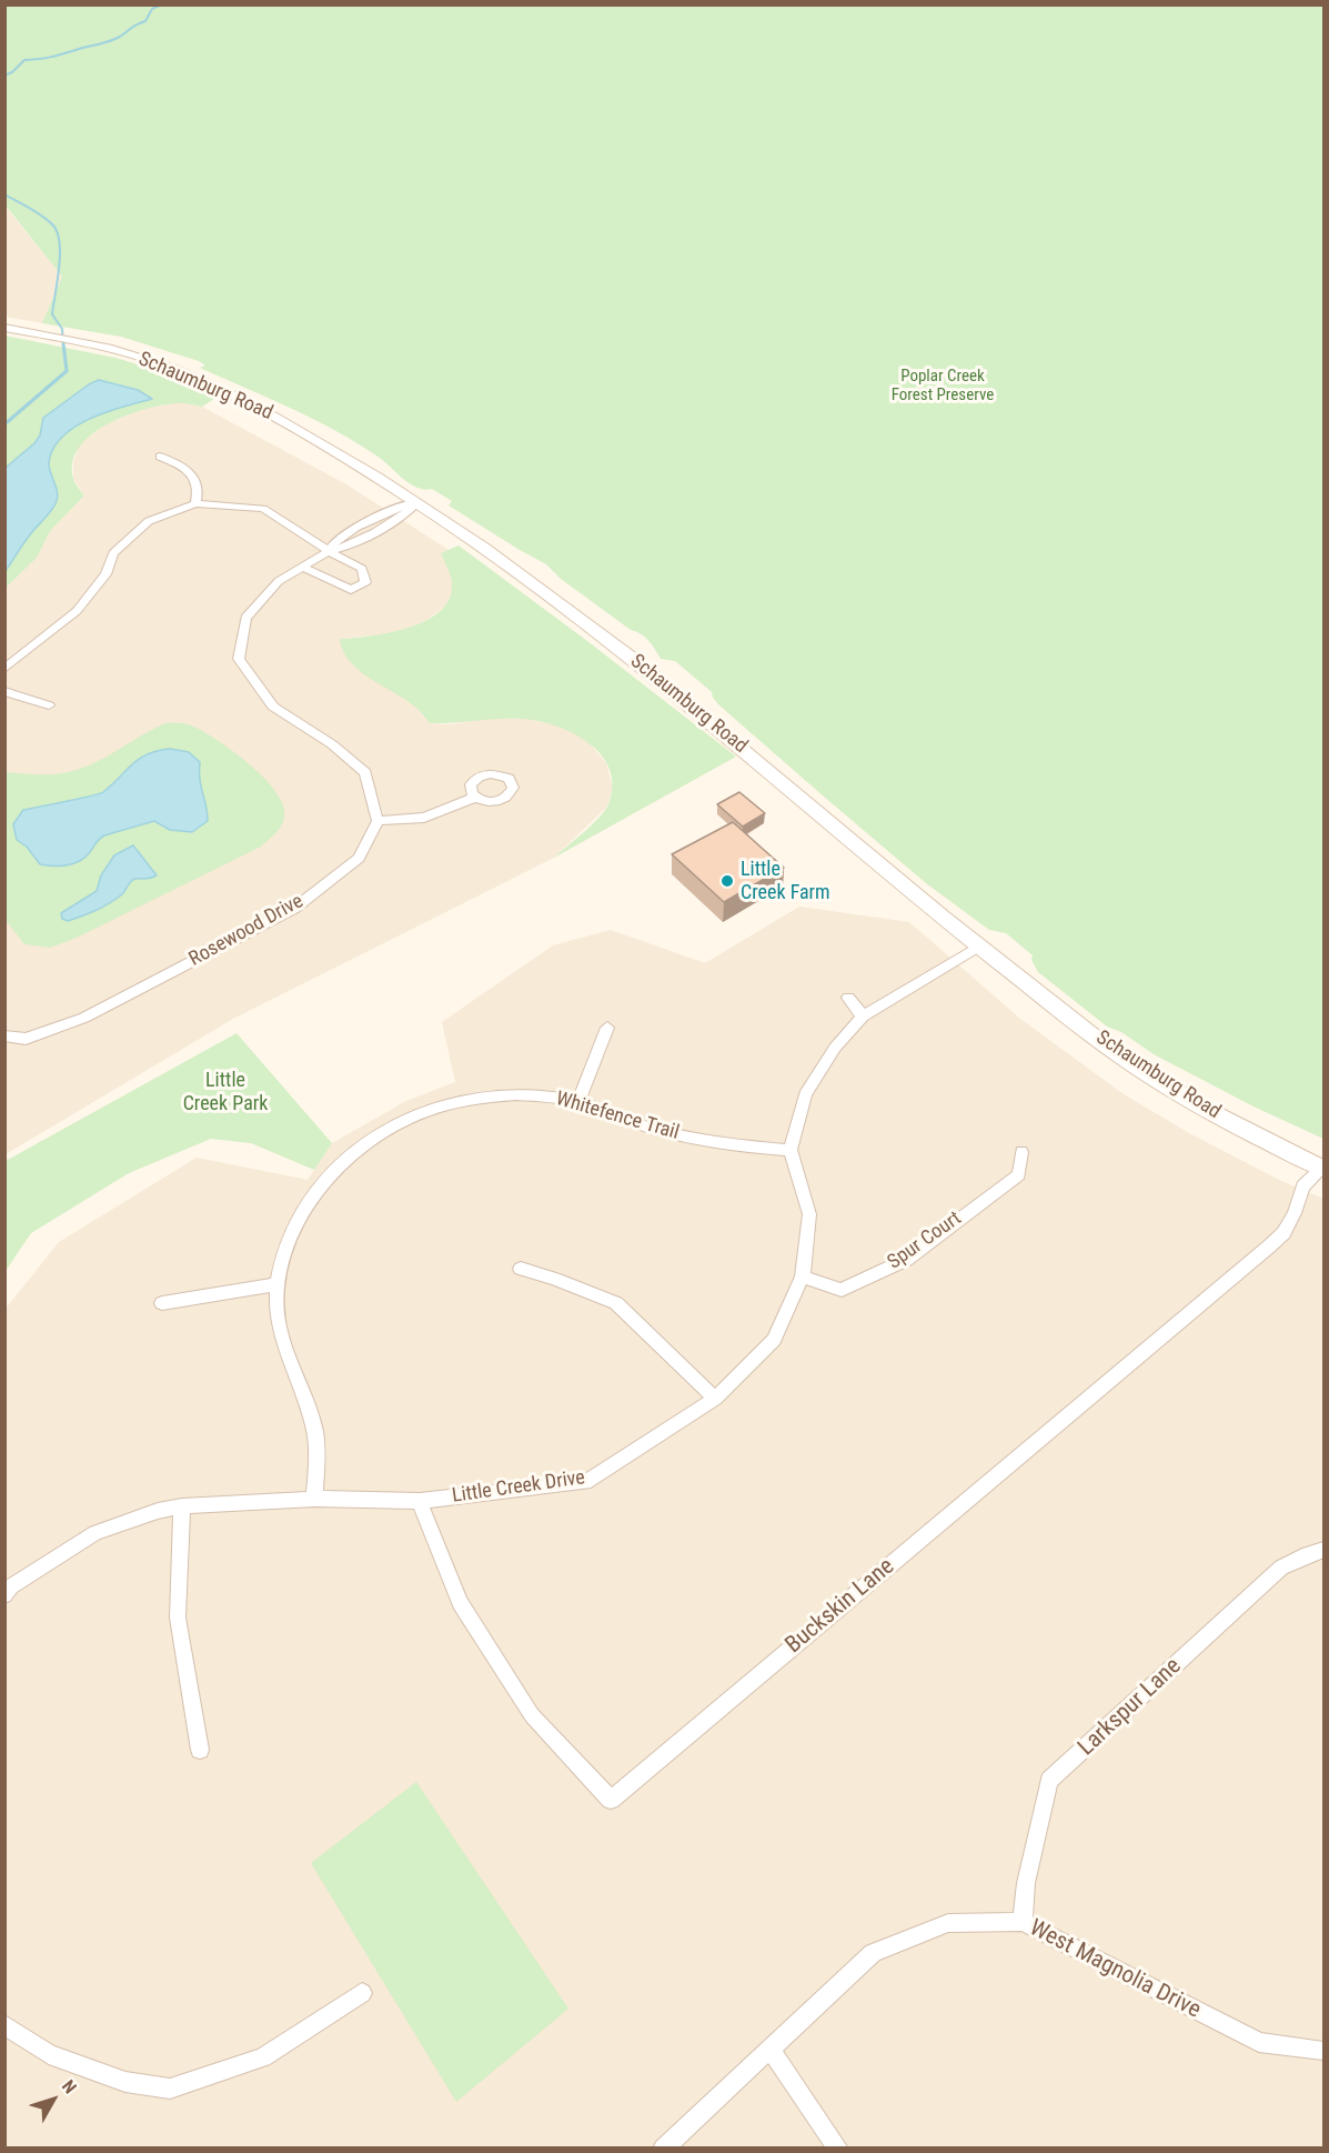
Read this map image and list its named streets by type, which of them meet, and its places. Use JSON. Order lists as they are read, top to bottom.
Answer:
{
  "streets": {
    "main road": ["Schaumburg Road"],
    "street": [
      "Rosewood Drive",
      "Whitefence Trail",
      "Spur Court",
      "Little Creek Drive",
      "Buckskin Lane",
      "Larkspur Lane",
      "West Magnolia Drive"
    ]
  },
  "crossings": [
    ["Schaumburg Road", "Buckskin Lane"],
    ["Whitefence Trail", "Little Creek Drive"],
    ["Spur Court", "Little Creek Drive"],
    ["Little Creek Drive", "Buckskin Lane"],
    ["Larkspur Lane", "West Magnolia Drive"]
  ],
  "parks": ["Poplar Creek Forest Preserve", "Little Creek Park"],
  "places": ["Little Creek Farm"],
  "north": "top right"
}
